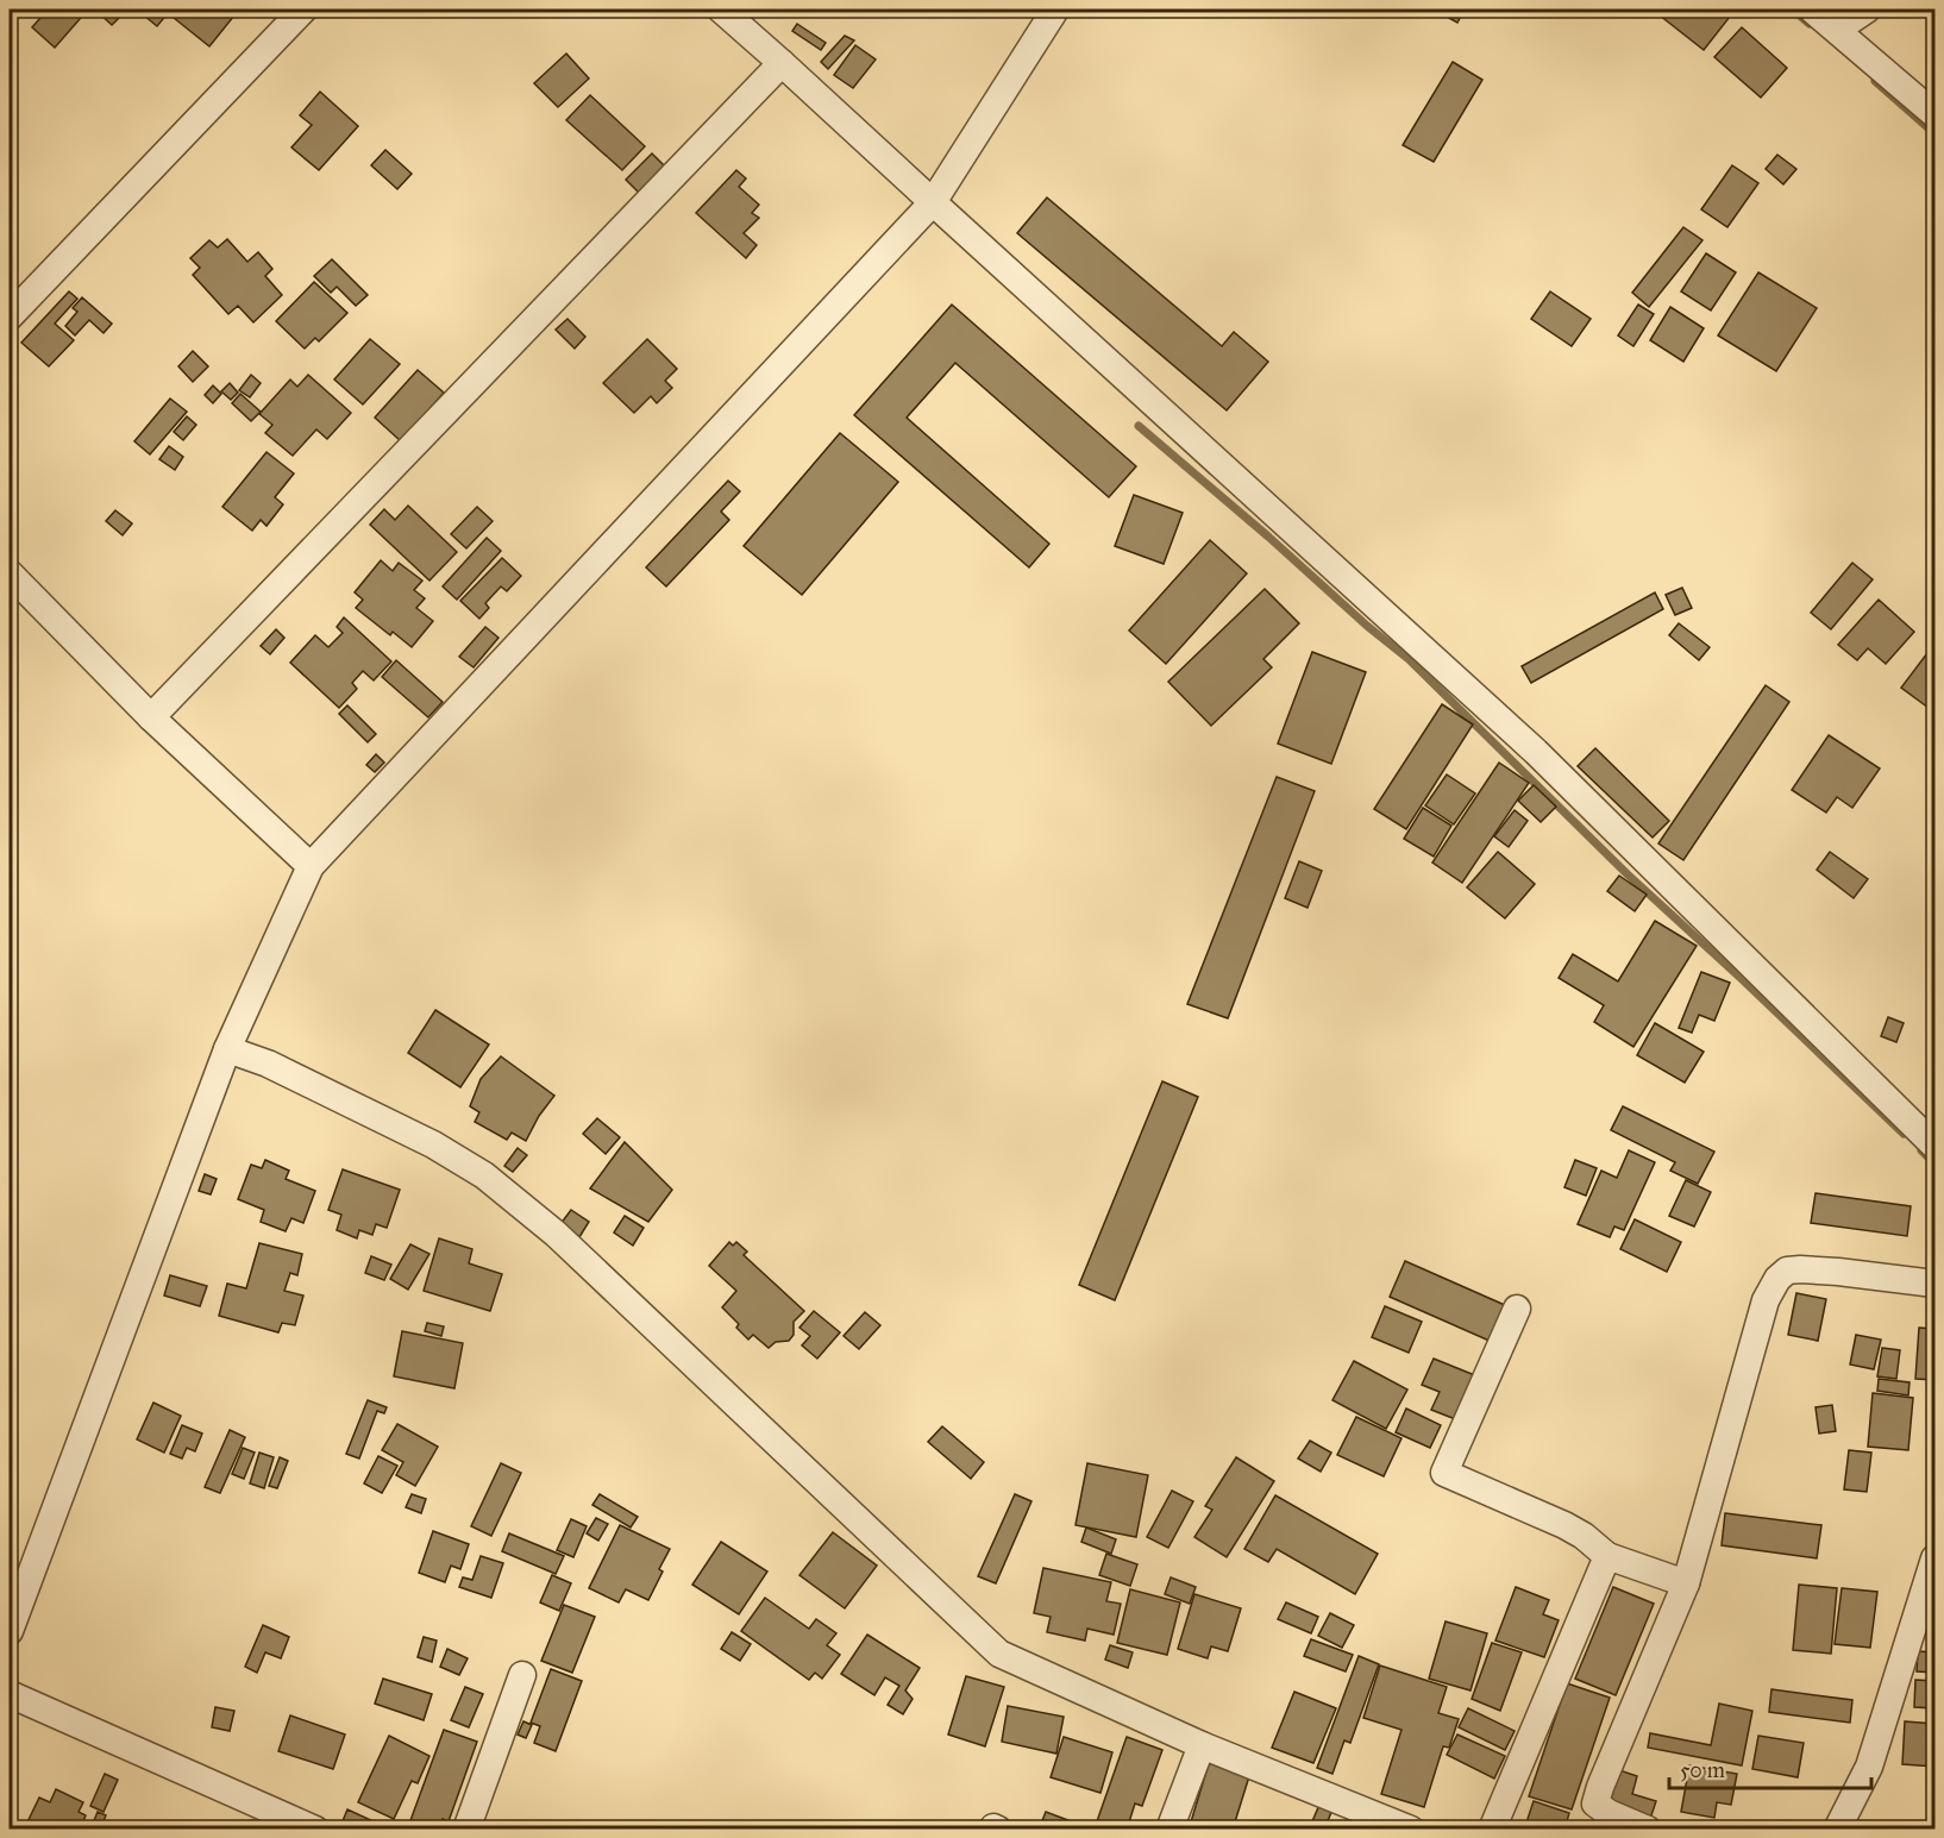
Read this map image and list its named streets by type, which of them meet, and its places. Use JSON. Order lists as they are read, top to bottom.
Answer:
{
  "scale_bar": "50 m"
}
